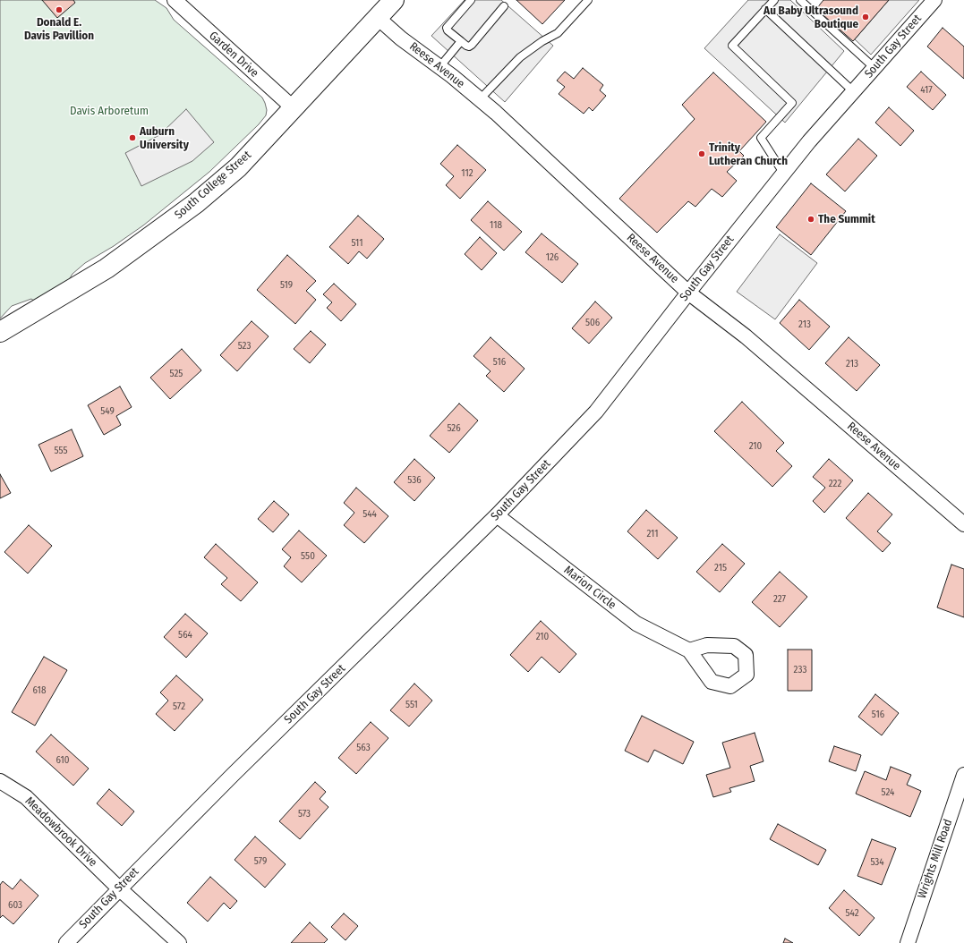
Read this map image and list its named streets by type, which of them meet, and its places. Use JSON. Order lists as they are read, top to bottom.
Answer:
{
  "streets": {
    "main road": ["South College Street"],
    "street": [
      "South Gay Street",
      "Garden Drive",
      "Reese Avenue",
      "Marion Circle",
      "Meadowbrook Drive",
      "Wrights Mill Road"
    ]
  },
  "crossings": [
    ["South Gay Street", "Reese Avenue"],
    ["South Gay Street", "Marion Circle"],
    ["South Gay Street", "Meadowbrook Drive"],
    ["Garden Drive", "South College Street"],
    ["Reese Avenue", "South College Street"]
  ],
  "parks": ["Davis Arboretum"],
  "places": [
    "Donald E. Davis Pavillion",
    "Au Baby Ultrasound Boutique",
    "Auburn University",
    "Trinity Lutheran Church",
    "The Summit"
  ],
  "house_numbers": [
    "417",
    "112",
    "118",
    "511",
    "126",
    "519",
    "506",
    "213",
    "523",
    "516",
    "213",
    "525",
    "549",
    "526",
    "210",
    "555",
    "536",
    "222",
    "544",
    "211",
    "550",
    "215",
    "227",
    "564",
    "210",
    "233",
    "618",
    "551",
    "572",
    "516",
    "563",
    "610",
    "524",
    "573",
    "579",
    "534",
    "603",
    "542"
  ]
}
